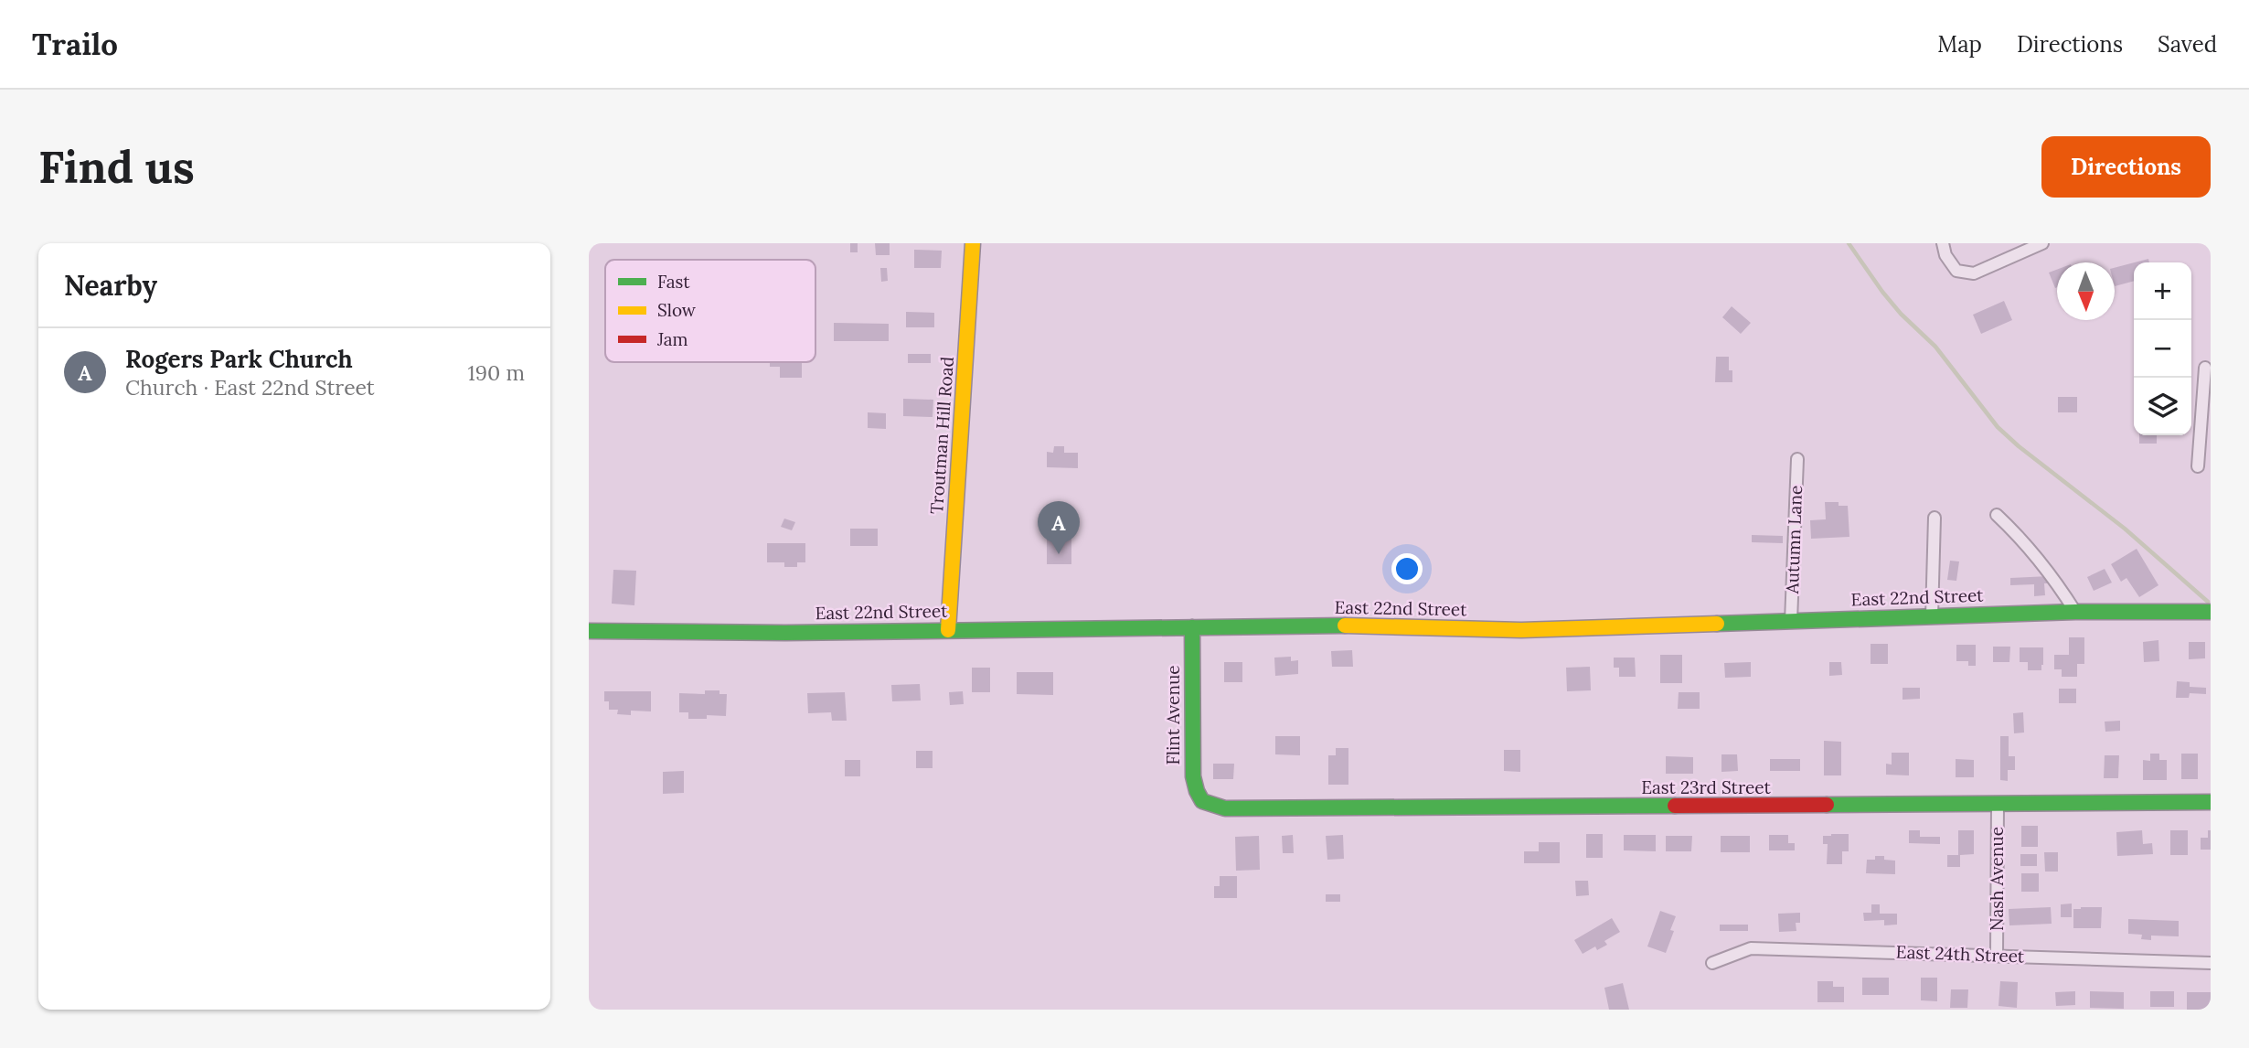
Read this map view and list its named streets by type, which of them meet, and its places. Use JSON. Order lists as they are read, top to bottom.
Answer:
{
  "streets": {
    "street": [
      "Troutman Hill Road",
      "Autumn Lane",
      "East 22nd Street",
      "Flint Avenue",
      "East 23rd Street",
      "Nash Avenue",
      "East 24th Street"
    ]
  },
  "crossings": [
    ["Troutman Hill Road", "East 22nd Street"],
    ["Autumn Lane", "East 22nd Street"],
    ["East 22nd Street", "Flint Avenue"],
    ["Flint Avenue", "East 23rd Street"],
    ["East 23rd Street", "Nash Avenue"],
    ["Nash Avenue", "East 24th Street"]
  ],
  "legend": ["Fast", "Slow", "Jam"],
  "north": "bottom",
  "page": {
    "header": "Trailo",
    "nav": ["Map", "Directions", "Saved"],
    "buttons": "Directions",
    "title": "Find us",
    "heading": "Nearby",
    "map_buttons": ["+", "−"],
    "list": [
      {
        "mark": "A",
        "name": "Rogers Park Church",
        "note": "Church · East 22nd Street",
        "value": "190 m"
      }
    ],
    "pins": "A"
  }
}
